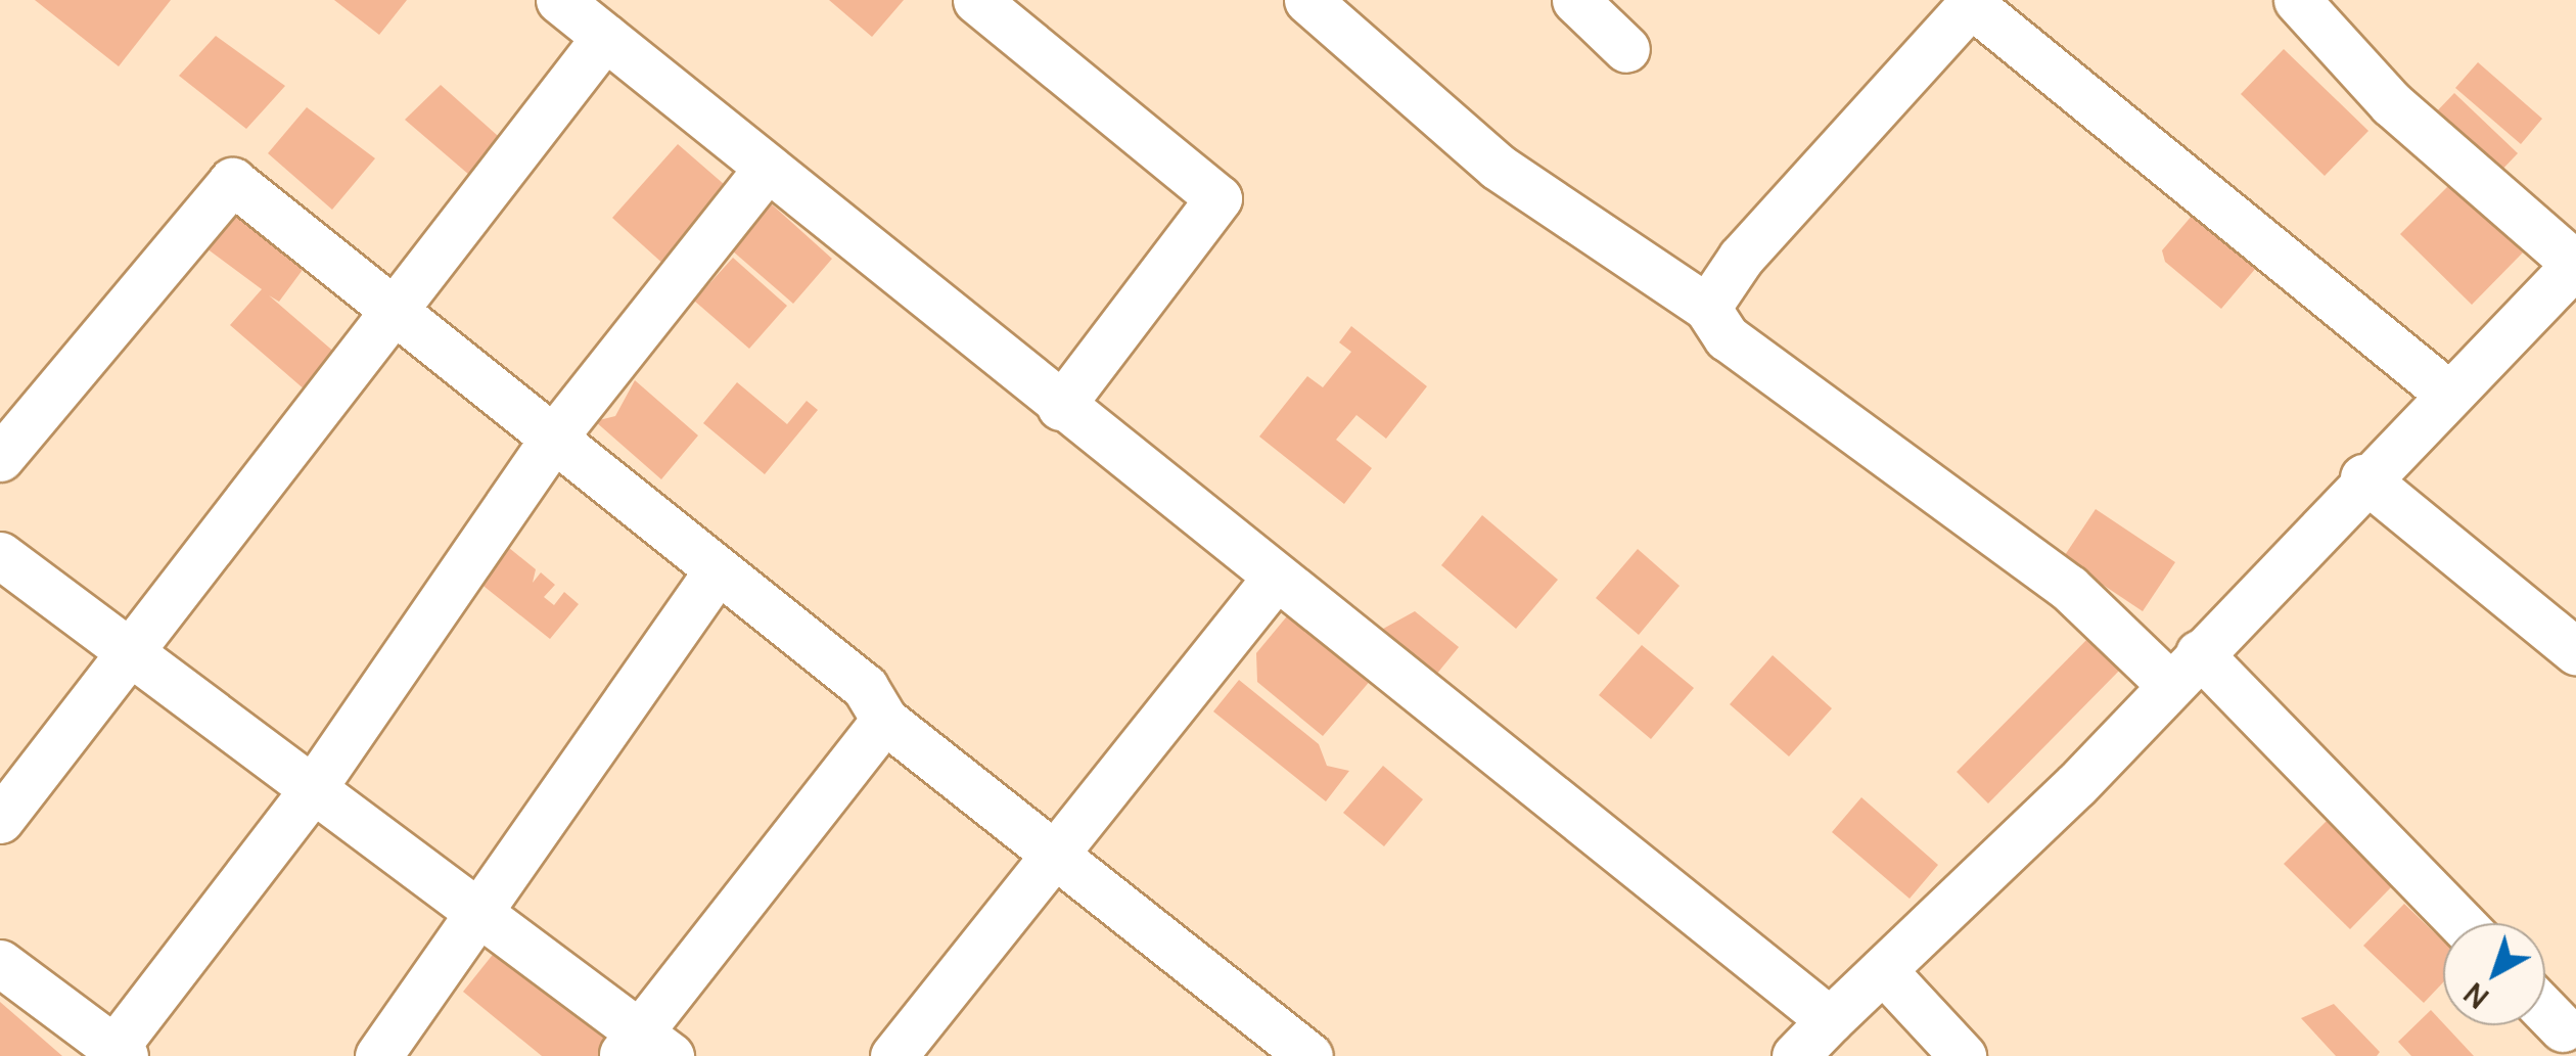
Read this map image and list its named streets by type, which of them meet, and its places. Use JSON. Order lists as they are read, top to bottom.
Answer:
{
  "north": "bottom left"
}
